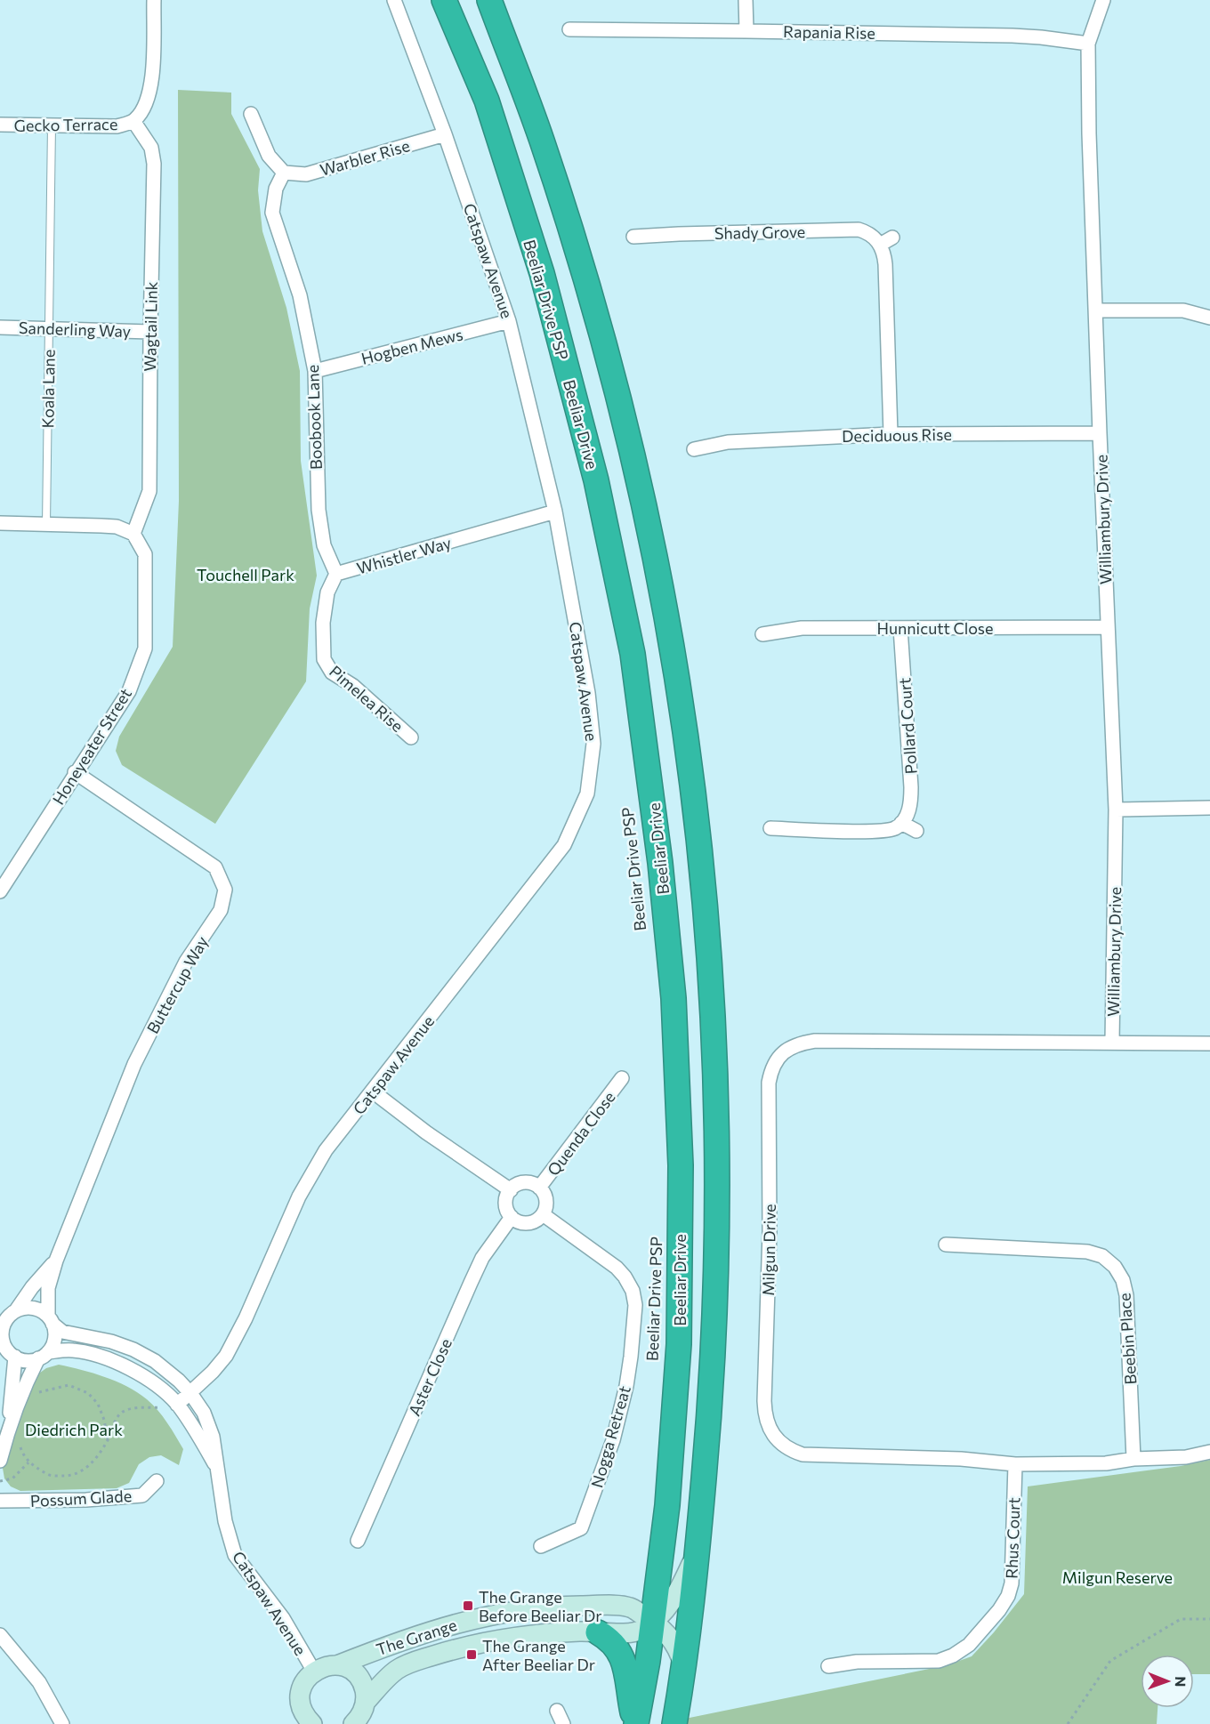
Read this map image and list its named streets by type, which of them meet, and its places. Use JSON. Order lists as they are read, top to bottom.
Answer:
{
  "streets": {
    "highway": ["Beeliar Drive"],
    "street": [
      "Rapania Rise",
      "Gecko Terrace",
      "Warbler Rise",
      "Shady Grove",
      "Catspaw Avenue",
      "Wagtail Link",
      "Sanderling Way",
      "Hogben Mews",
      "Boobook Lane",
      "Deciduous Rise",
      "Williambury Drive",
      "Whistler Way",
      "Hunnicutt Close",
      "Pimelea Rise",
      "Pollard Court",
      "Honeyeater Street",
      "Buttercup Way",
      "Quenda Close",
      "Milgun Drive",
      "Beebin Place",
      "Aster Close",
      "Nogga Retreat",
      "Possum Glade",
      "Rhus Court",
      "The Grange"
    ],
    "lane": ["Koala Lane"]
  },
  "crossings": [
    ["Rapania Rise", "Williambury Drive"],
    ["Gecko Terrace", "Wagtail Link"],
    ["Gecko Terrace", "Koala Lane"],
    ["Warbler Rise", "Catspaw Avenue"],
    ["Warbler Rise", "Boobook Lane"],
    ["Catspaw Avenue", "Hogben Mews"],
    ["Catspaw Avenue", "Whistler Way"],
    ["Catspaw Avenue", "The Grange"],
    ["Wagtail Link", "Sanderling Way"],
    ["Wagtail Link", "Honeyeater Street"],
    ["Sanderling Way", "Koala Lane"],
    ["Hogben Mews", "Boobook Lane"],
    ["Boobook Lane", "Whistler Way"],
    ["Beeliar Drive", "The Grange"],
    ["Deciduous Rise", "Williambury Drive"],
    ["Williambury Drive", "Hunnicutt Close"],
    ["Williambury Drive", "Milgun Drive"],
    ["Whistler Way", "Pimelea Rise"],
    ["Hunnicutt Close", "Pollard Court"],
    ["Honeyeater Street", "Buttercup Way"],
    ["Quenda Close", "Aster Close"],
    ["Quenda Close", "Nogga Retreat"],
    ["Milgun Drive", "Beebin Place"],
    ["Milgun Drive", "Rhus Court"],
    ["Aster Close", "Nogga Retreat"]
  ],
  "parks": ["Touchell Park", "Diedrich Park", "Milgun Reserve"],
  "places": {
    "transit": ["The Grange Before Beeliar Dr", "The Grange After Beeliar Dr"]
  },
  "north": "right"
}
